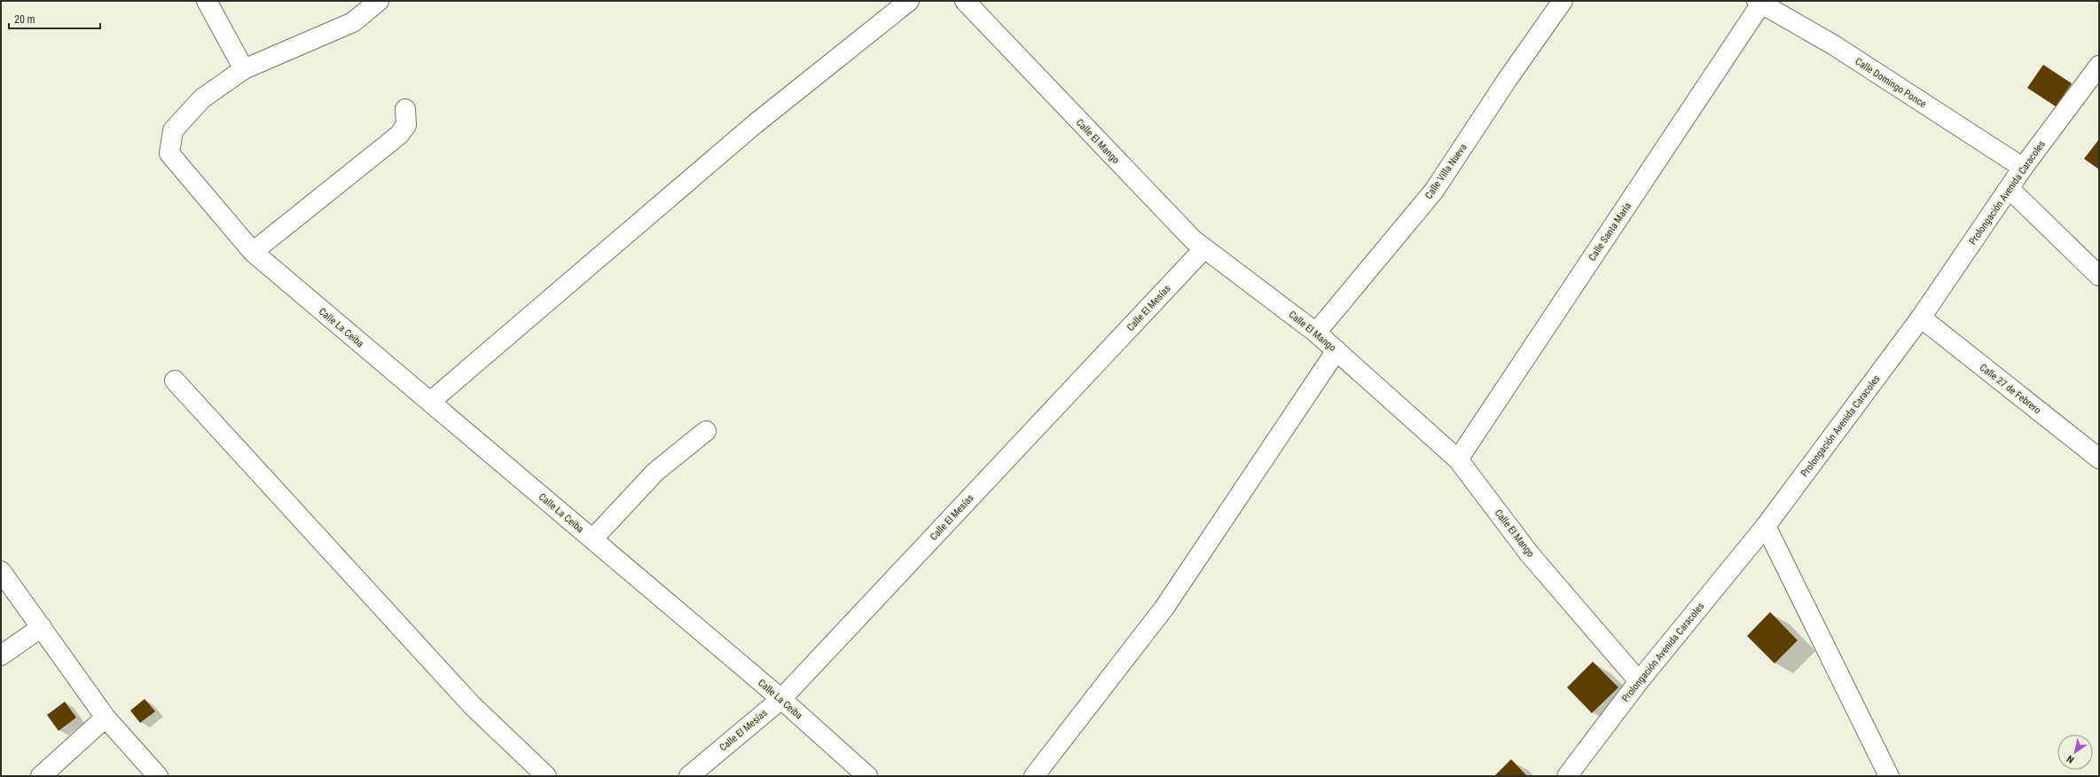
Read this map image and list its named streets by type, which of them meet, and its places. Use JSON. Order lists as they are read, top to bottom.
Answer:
{
  "streets": {
    "street": [
      "Calle Domingo Ponce",
      "Calle El Mango",
      "Calle Villa Nueva",
      "Prolongación Avenida Caracoles",
      "Calle Santa María",
      "Calle El Mesías",
      "Calle La Ceiba",
      "Calle 27 de Febrero"
    ]
  },
  "crossings": [
    ["Calle Domingo Ponce", "Prolongación Avenida Caracoles"],
    ["Calle Domingo Ponce", "Calle Santa María"],
    ["Calle El Mango", "Calle Villa Nueva"],
    ["Calle El Mango", "Prolongación Avenida Caracoles"],
    ["Calle El Mango", "Calle Santa María"],
    ["Calle El Mango", "Calle El Mesías"],
    ["Prolongación Avenida Caracoles", "Calle 27 de Febrero"],
    ["Calle El Mesías", "Calle La Ceiba"]
  ],
  "scale_bar": "20 m",
  "north": "bottom left"
}
